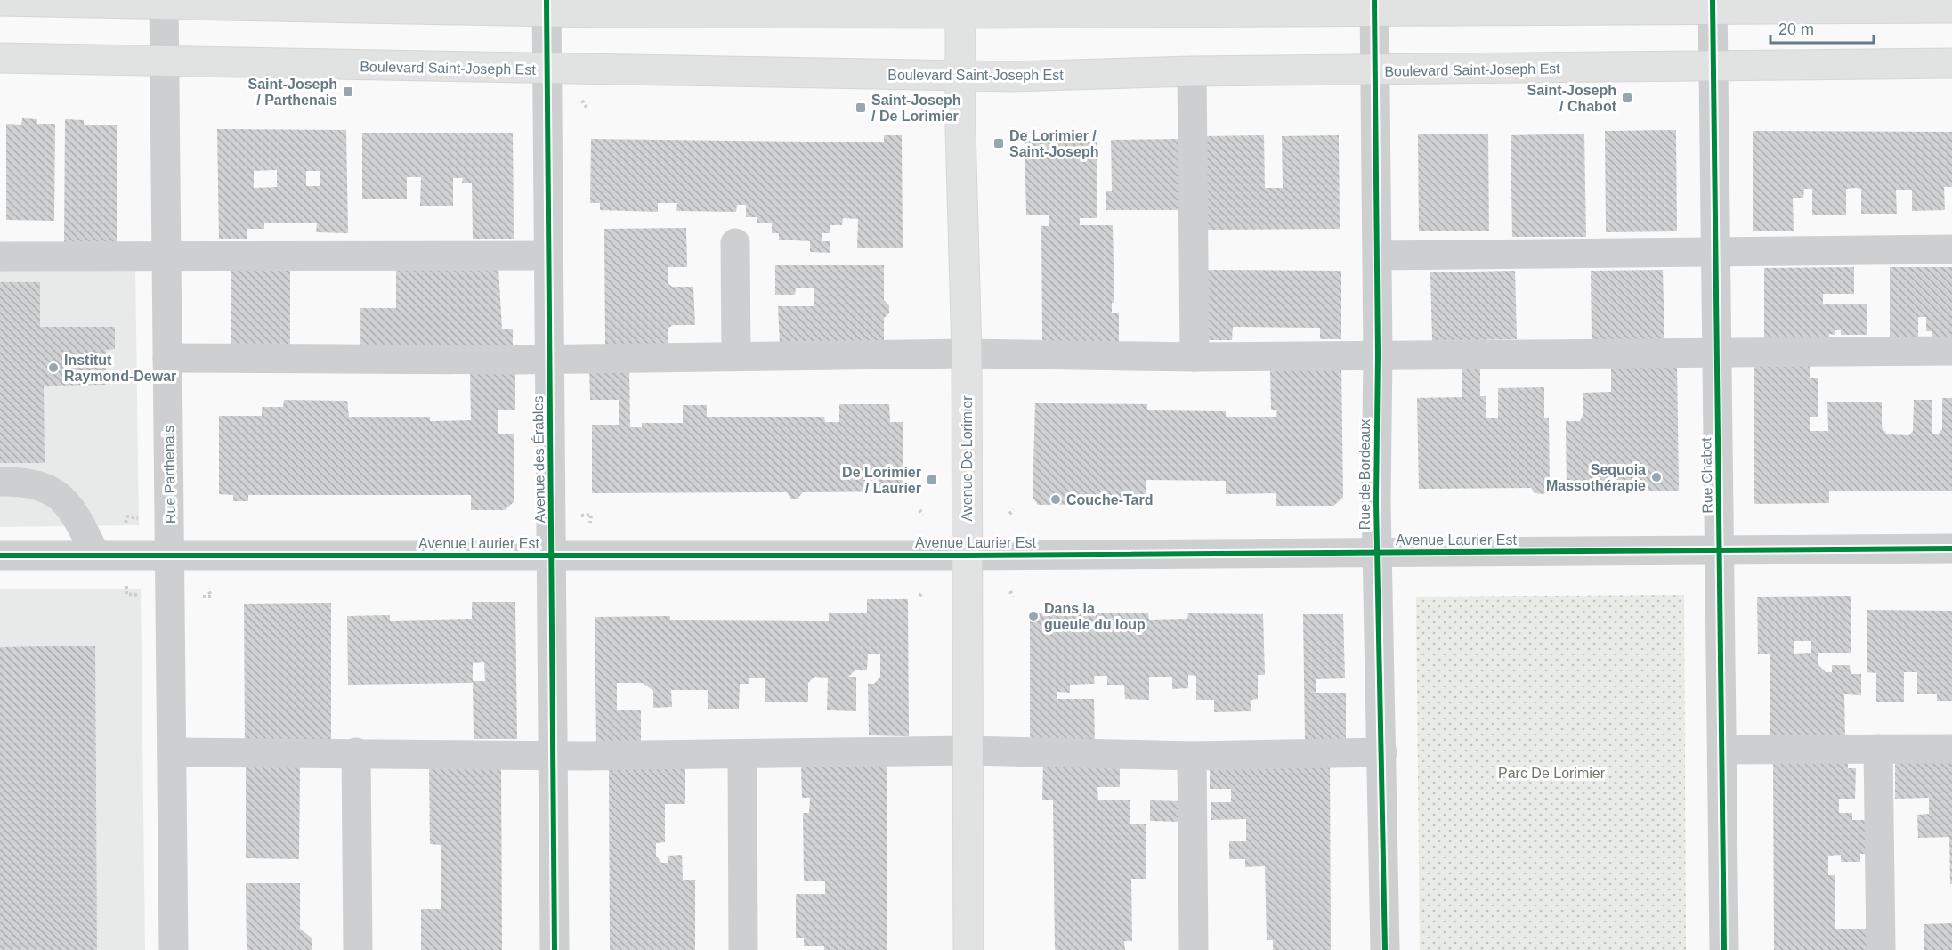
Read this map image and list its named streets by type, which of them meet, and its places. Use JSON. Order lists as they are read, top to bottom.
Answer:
{
  "streets": {
    "main road": ["Boulevard Saint-Joseph Est", "Avenue De Lorimier"],
    "street": [
      "Avenue des Érables",
      "Rue Parthenais",
      "Rue de Bordeaux",
      "Rue Chabot",
      "Avenue Laurier Est"
    ]
  },
  "crossings": [
    ["Boulevard Saint-Joseph Est", "Avenue De Lorimier"],
    ["Boulevard Saint-Joseph Est", "Avenue des Érables"],
    ["Boulevard Saint-Joseph Est", "Rue Parthenais"],
    ["Boulevard Saint-Joseph Est", "Rue de Bordeaux"],
    ["Boulevard Saint-Joseph Est", "Rue Chabot"],
    ["Avenue De Lorimier", "Avenue Laurier Est"],
    ["Avenue des Érables", "Avenue Laurier Est"],
    ["Rue Parthenais", "Avenue Laurier Est"],
    ["Rue de Bordeaux", "Avenue Laurier Est"],
    ["Rue Chabot", "Avenue Laurier Est"]
  ],
  "parks": ["Parc De Lorimier"],
  "places": {
    "transit": [
      "Saint-Joseph / Parthenais",
      "Saint-Joseph / Chabot",
      "Saint-Joseph / De Lorimier",
      "De Lorimier / Saint-Joseph",
      "De Lorimier / Laurier"
    ],
    "other": [
      "Institut Raymond-Dewar",
      "Sequoia Massothérapie",
      "Couche-Tard",
      "Dans la gueule du loup"
    ]
  },
  "scale_bar": "20 m"
}
